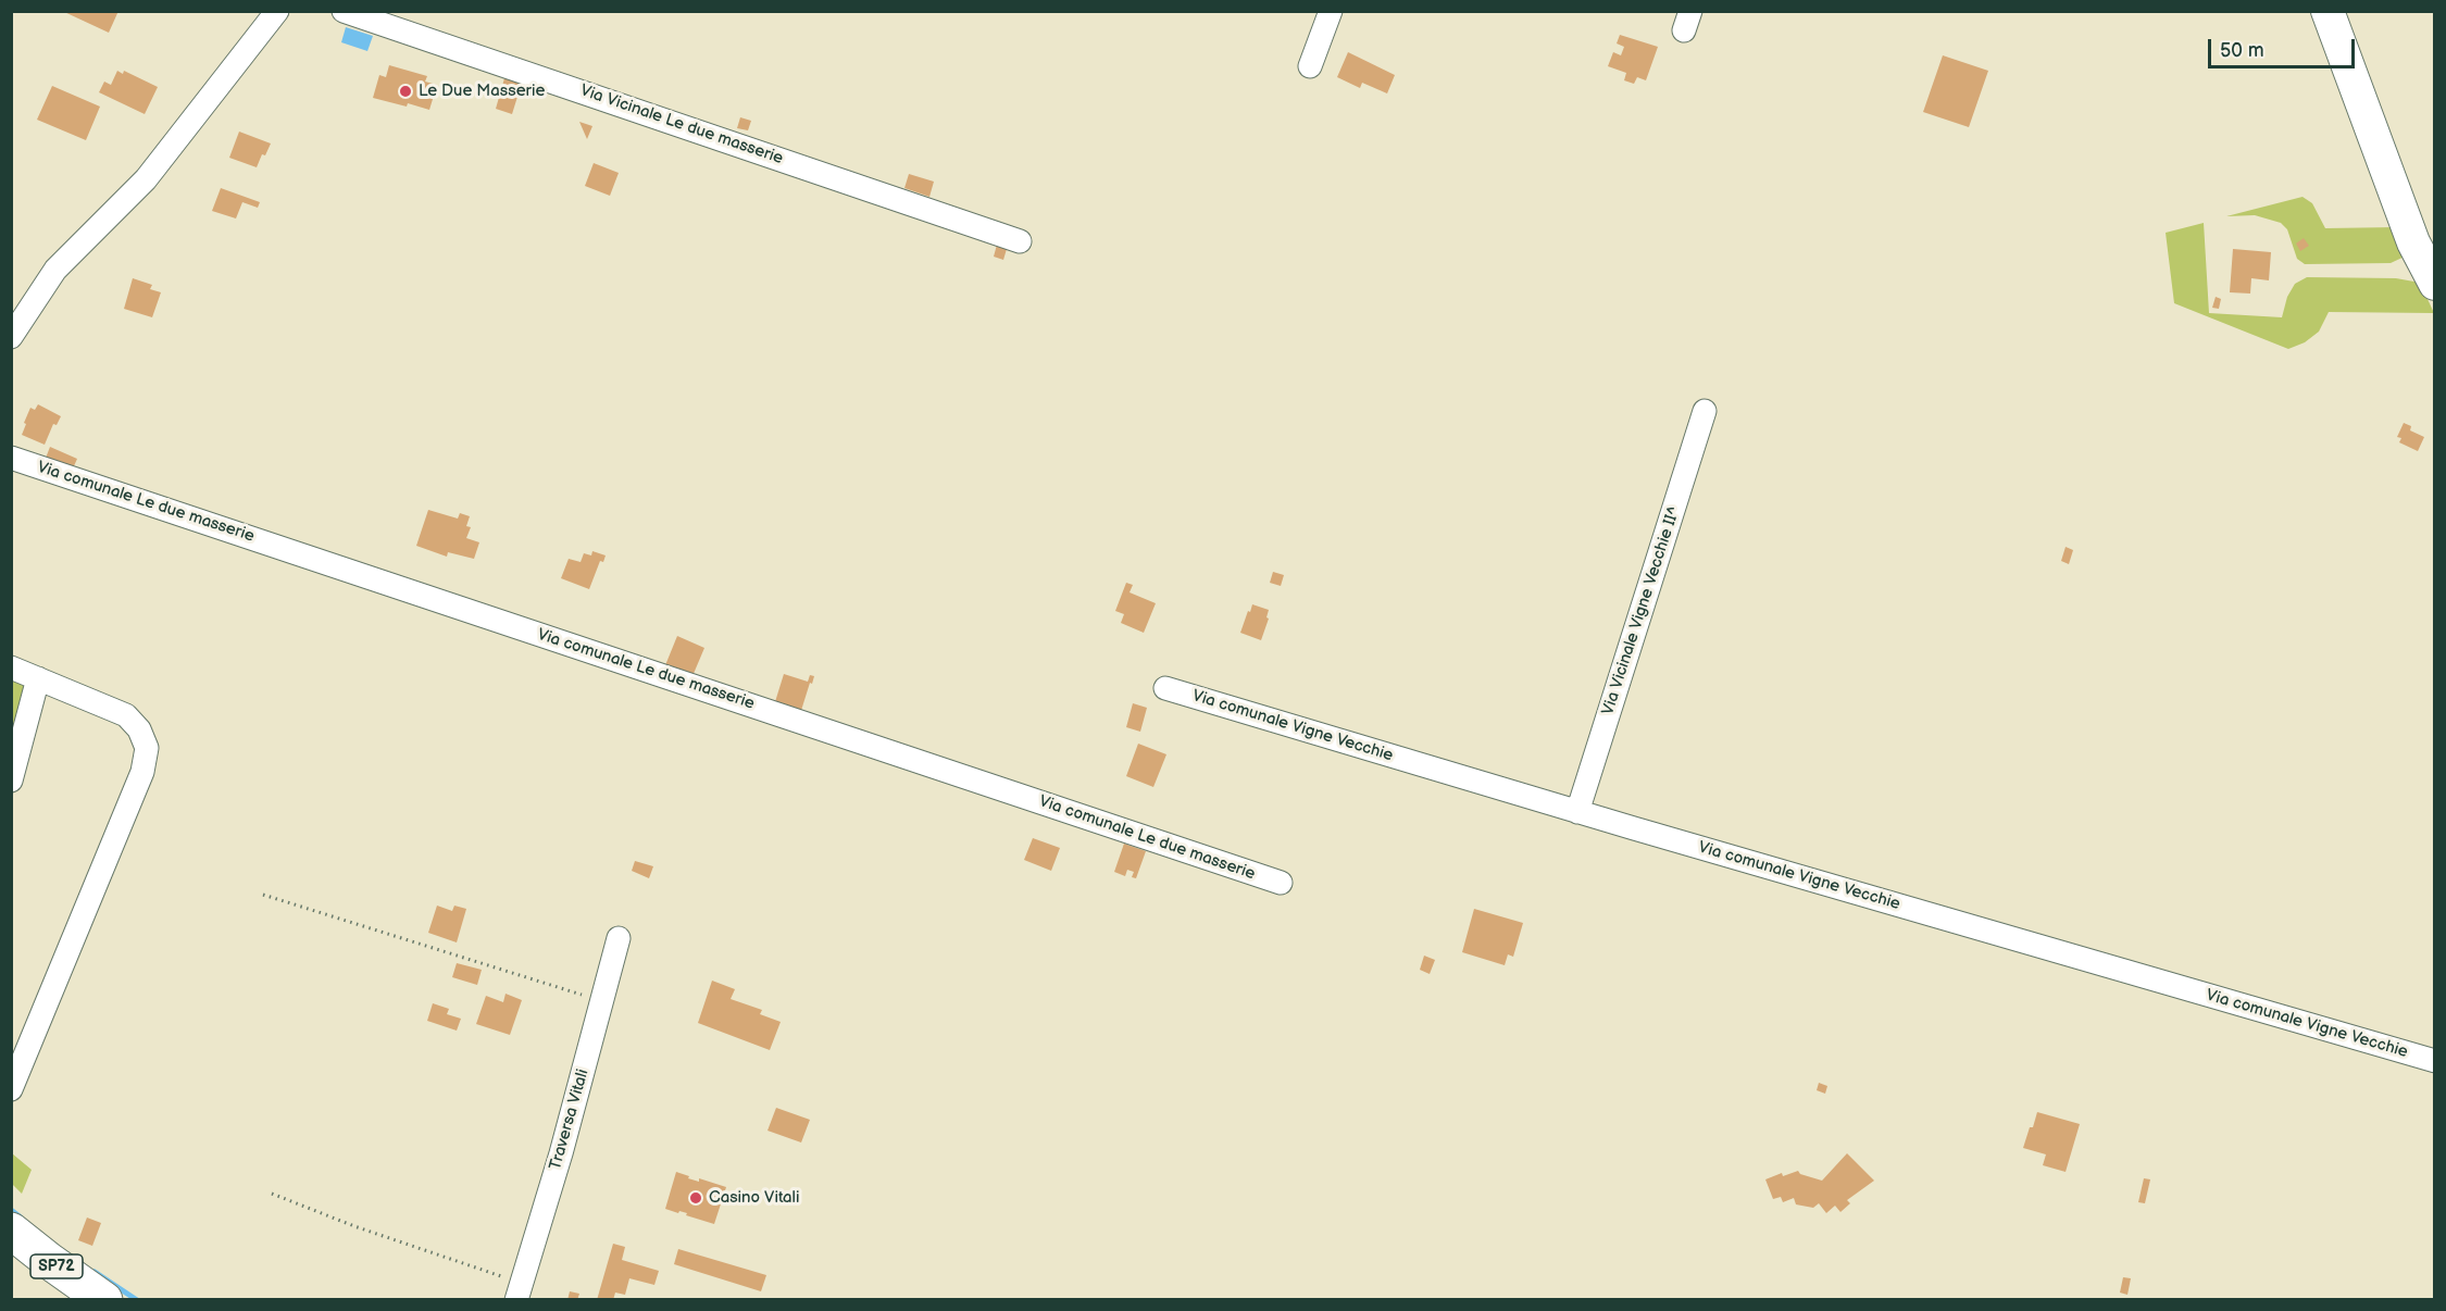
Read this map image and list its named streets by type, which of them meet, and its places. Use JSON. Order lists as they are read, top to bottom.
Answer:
{
  "streets": {
    "main road": ["SP72"],
    "street": [
      "Via Vicinale Le due masserie",
      "Via comunale Le due masserie",
      "Via Vicinale Vigne Vecchie II^",
      "Via comunale Vigne Vecchie",
      "Traversa Vitali"
    ]
  },
  "crossings": [
    ["Via Vicinale Vigne Vecchie II^", "Via comunale Vigne Vecchie"]
  ],
  "places": ["Le Due Masserie", "Casino Vitali"],
  "scale_bar": "50 m"
}
